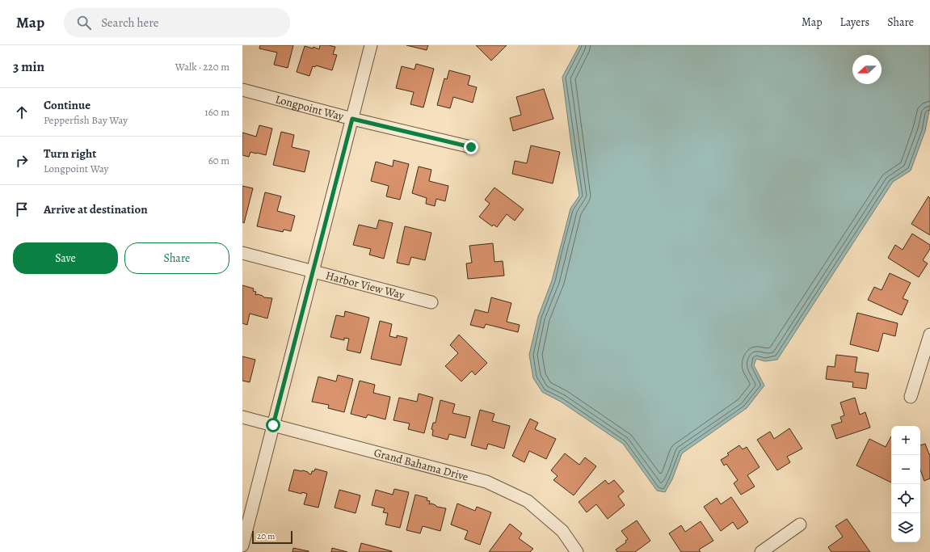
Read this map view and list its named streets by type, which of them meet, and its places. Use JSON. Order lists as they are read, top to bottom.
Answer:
{
  "streets": {
    "street": ["Longpoint Way", "Harbor View Way", "Grand Bahama Drive"]
  },
  "scale_bar": "20 m",
  "north": "left",
  "page": {
    "header": "Map",
    "search": "Search here",
    "nav": ["Map", "Layers", "Share"],
    "heading": ["3 min", "Walk · 220 m"],
    "list": [
      ["Continue", "Pepperfish Bay Way", "160 m"],
      ["Turn right", "Longpoint Way", "60 m"],
      "Arrive at destination"
    ],
    "buttons": ["Save", "Share"],
    "map_buttons": ["+", "−"],
    "scale": "20 m"
  }
}
